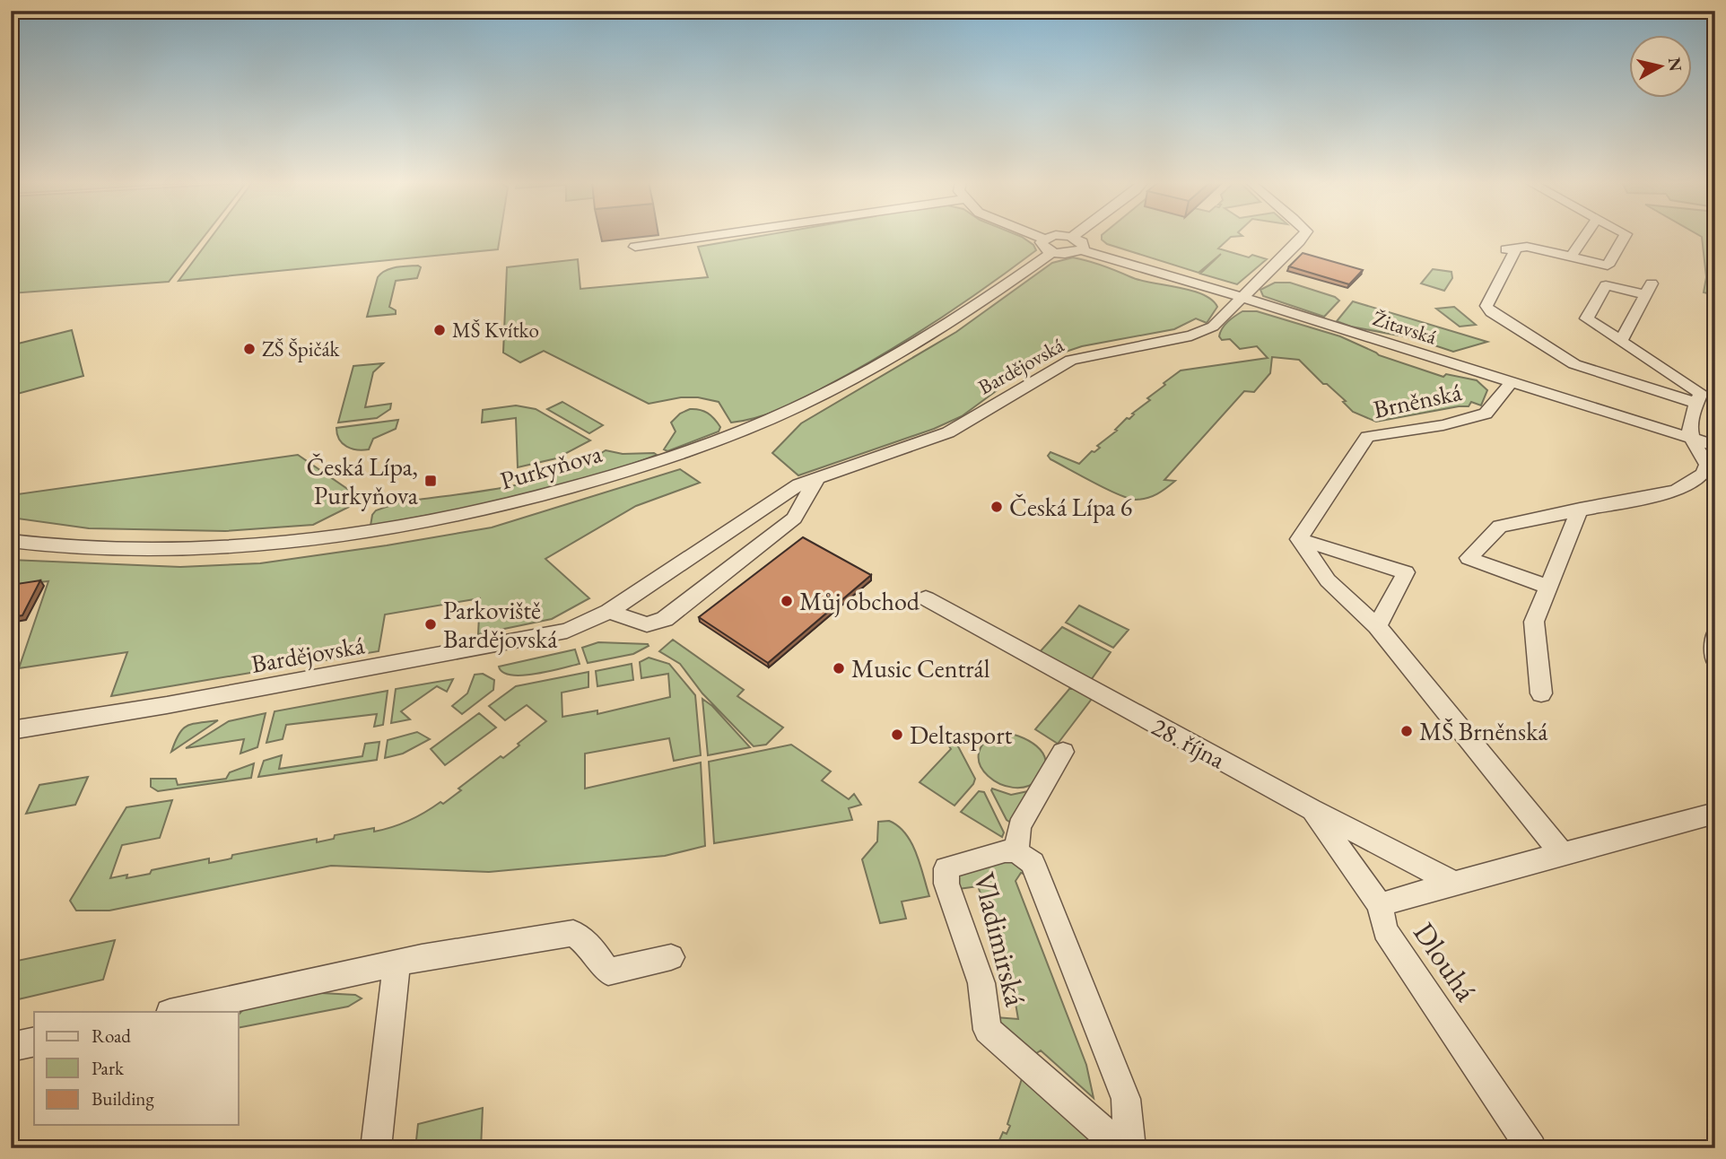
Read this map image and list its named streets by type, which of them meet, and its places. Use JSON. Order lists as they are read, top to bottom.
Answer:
{
  "streets": {
    "street": [
      "Žitavská",
      "Bardějovská",
      "Brněnská",
      "Purkyňova",
      "28. října",
      "Vladimirská",
      "Dlouhá"
    ]
  },
  "crossings": [
    ["Žitavská", "Bardějovská"],
    ["Žitavská", "Brněnská"],
    ["Žitavská", "Purkyňova"],
    ["28. října", "Dlouhá"]
  ],
  "places": {
    "other": [
      "MŠ Kvítko",
      "ZŠ Špičák",
      "Česká Lípa 6",
      "Můj obchod",
      "Parkoviště Bardějovská",
      "Music Centrál",
      "MŠ Brněnská",
      "Deltasport"
    ],
    "transit": ["Česká Lípa, Purkyňova"]
  },
  "legend": ["Road", "Park", "Building"],
  "north": "right"
}
